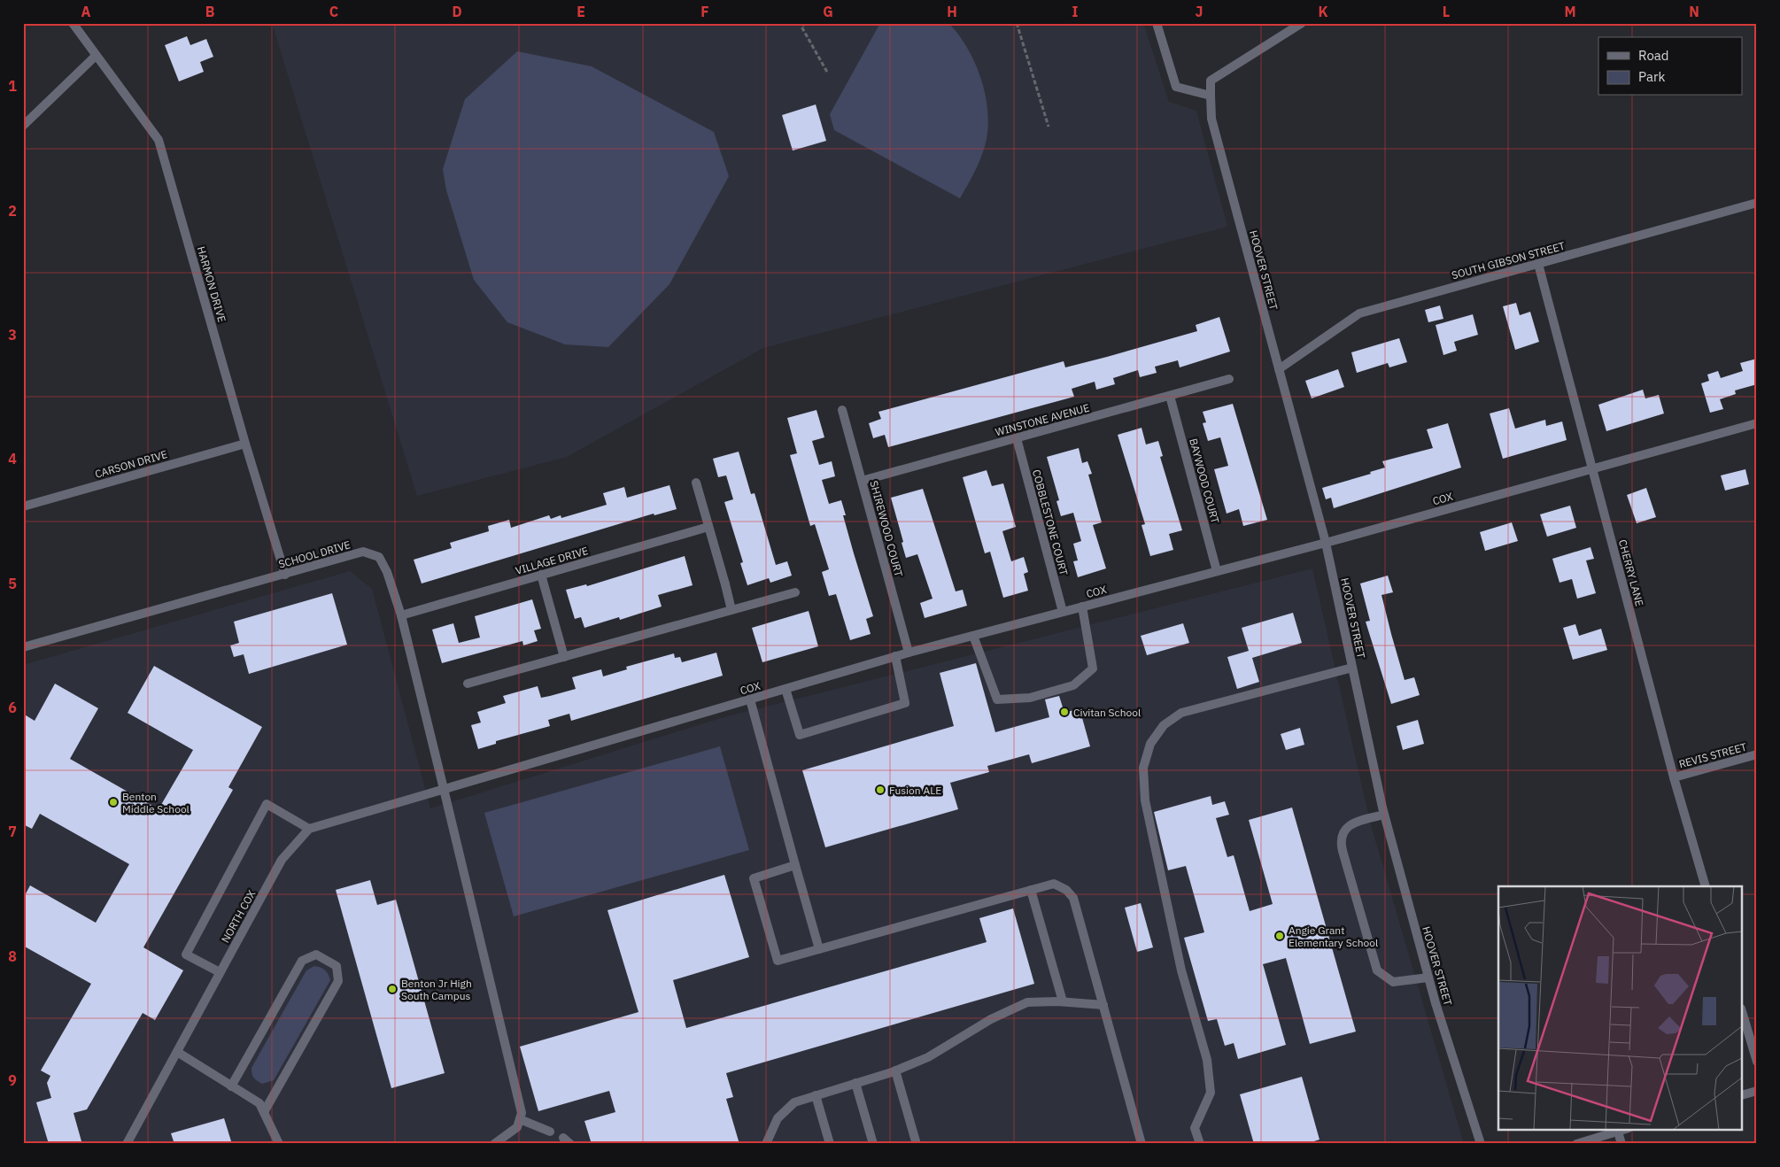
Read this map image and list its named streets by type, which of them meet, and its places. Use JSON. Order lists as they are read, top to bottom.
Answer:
{
  "streets": {
    "street": [
      "SOUTH GIBSON STREET",
      "HOOVER STREET",
      "HARMON DRIVE",
      "WINSTONE AVENUE",
      "CARSON DRIVE",
      "BAYWOOD COURT",
      "COX",
      "COBBLESTONE COURT",
      "SHIREWOOD COURT",
      "SCHOOL DRIVE",
      "VILLAGE DRIVE",
      "CHERRY LANE",
      "REVIS STREET",
      "NORTH COX"
    ]
  },
  "crossings": [
    ["SOUTH GIBSON STREET", "HOOVER STREET"],
    ["SOUTH GIBSON STREET", "CHERRY LANE"],
    ["HOOVER STREET", "COX"],
    ["HARMON DRIVE", "CARSON DRIVE"],
    ["HARMON DRIVE", "SCHOOL DRIVE"],
    ["WINSTONE AVENUE", "BAYWOOD COURT"],
    ["WINSTONE AVENUE", "COBBLESTONE COURT"],
    ["WINSTONE AVENUE", "SHIREWOOD COURT"],
    ["BAYWOOD COURT", "COX"],
    ["COX", "COBBLESTONE COURT"],
    ["COX", "SHIREWOOD COURT"],
    ["COX", "SCHOOL DRIVE"],
    ["COX", "CHERRY LANE"],
    ["SCHOOL DRIVE", "VILLAGE DRIVE"],
    ["CHERRY LANE", "REVIS STREET"]
  ],
  "places": [
    "Civitan School",
    "Fusion ALE",
    "Benton Middle School",
    "Angie Grant Elementary School",
    "Benton Jr High South Campus"
  ],
  "legend": ["Road", "Park"],
  "grid": {
    "columns": [
      "A",
      "B",
      "C",
      "D",
      "E",
      "F",
      "G",
      "H",
      "I",
      "J",
      "K",
      "L",
      "M",
      "N"
    ],
    "rows": [
      "1",
      "2",
      "3",
      "4",
      "5",
      "6",
      "7",
      "8",
      "9"
    ]
  }
}
